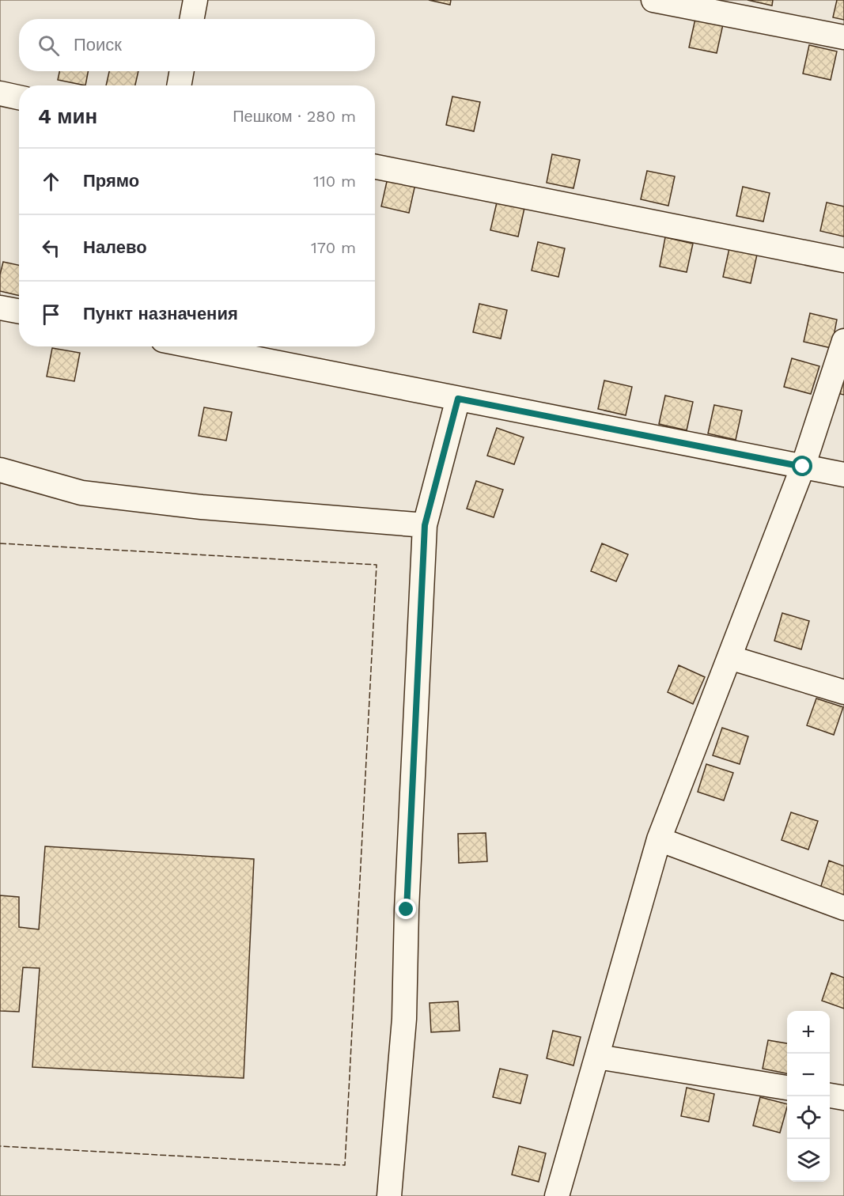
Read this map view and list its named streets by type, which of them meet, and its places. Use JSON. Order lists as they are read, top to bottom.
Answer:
{
  "page": {
    "search": "Поиск",
    "heading": ["4 мин", "Пешком · 280 m"],
    "list": [
      ["Прямо", "110 m"],
      ["Налево", "170 m"],
      "Пункт назначения"
    ],
    "map_buttons": ["+", "−"]
  }
}
